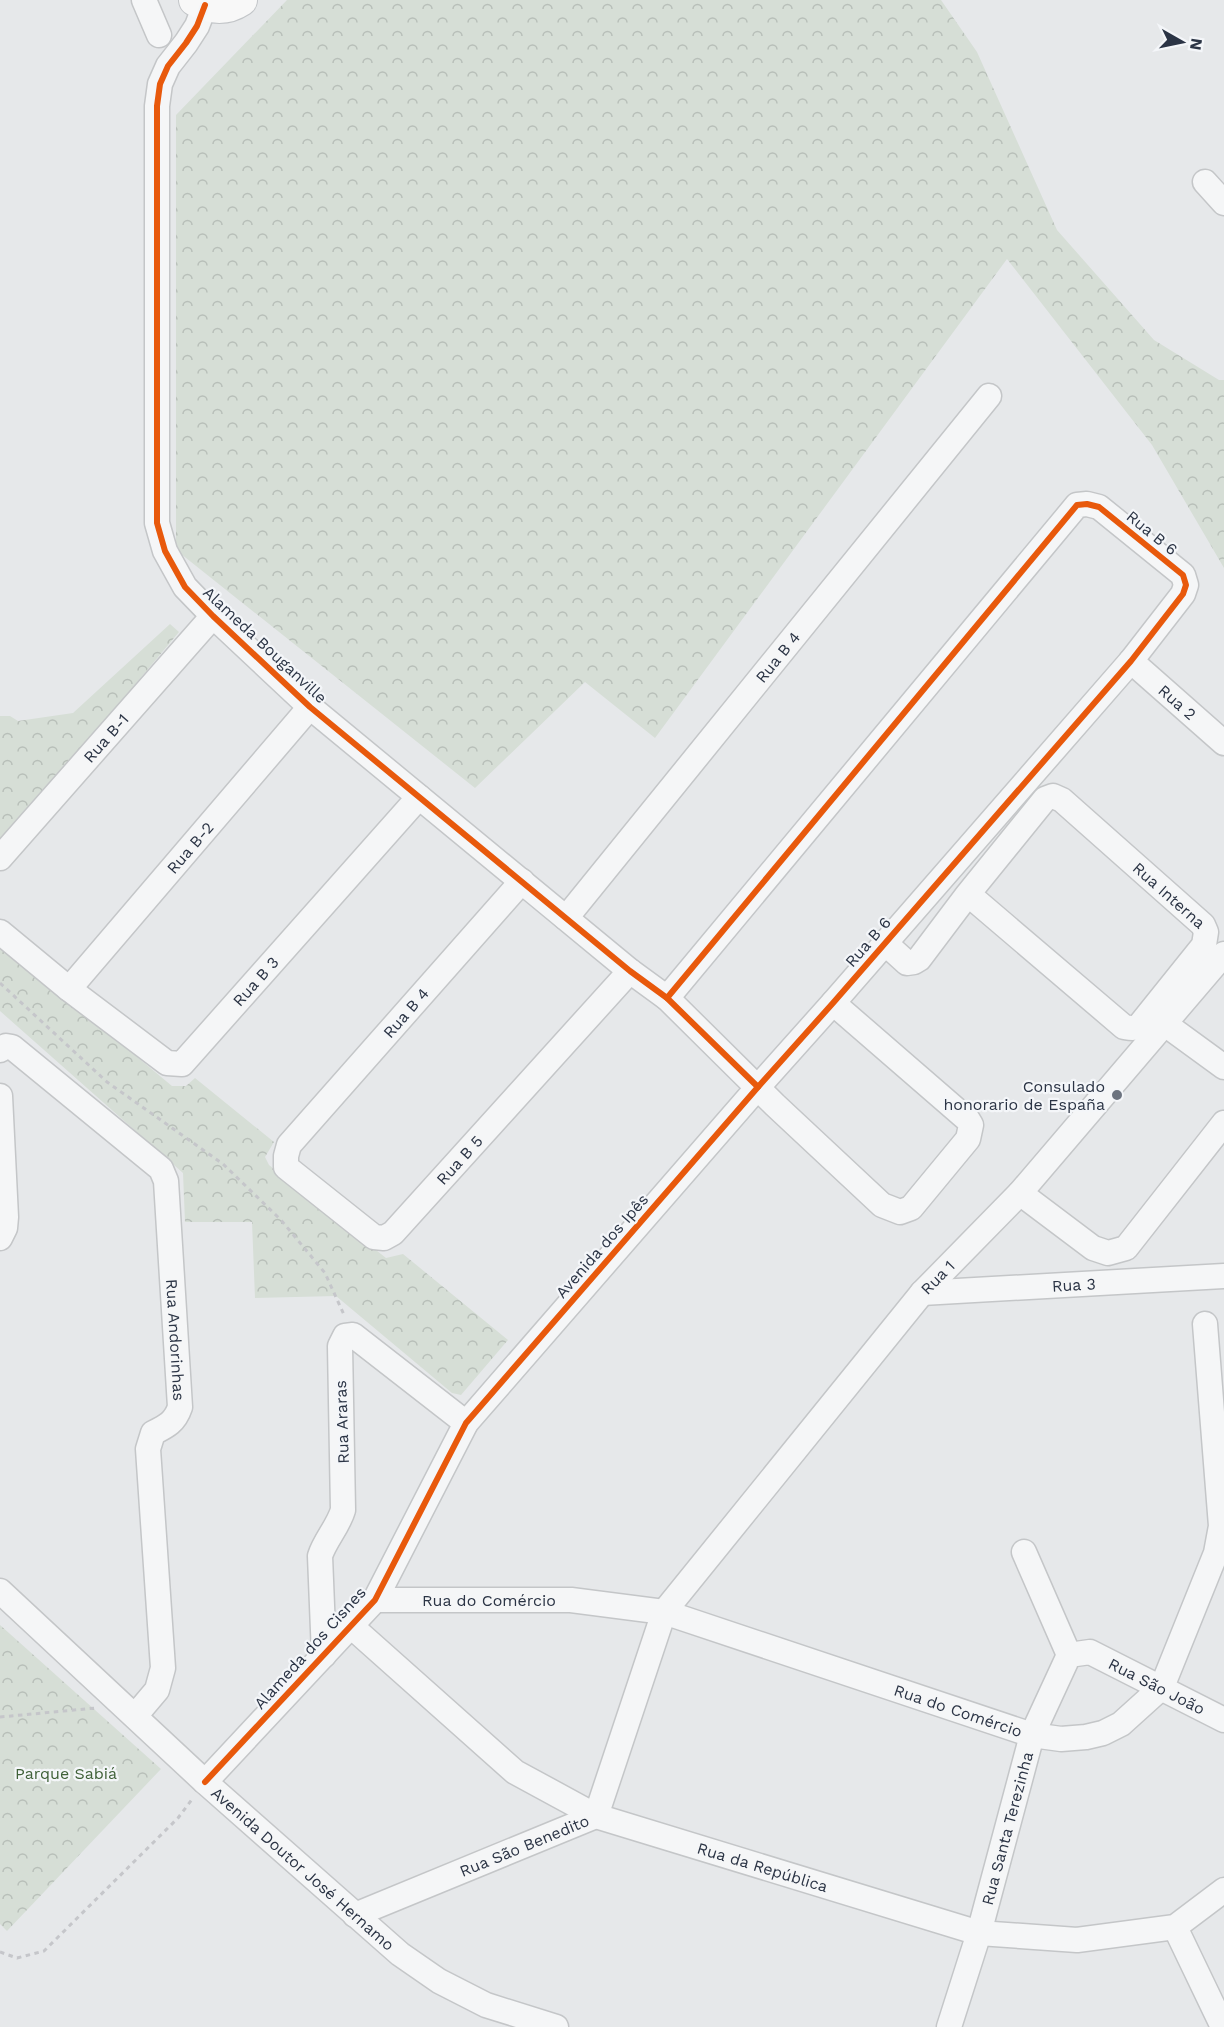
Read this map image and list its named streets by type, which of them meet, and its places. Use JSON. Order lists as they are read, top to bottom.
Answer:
{
  "streets": {
    "street": [
      "Rua B 6",
      "Alameda Bouganville",
      "Rua B 4",
      "Rua 2",
      "Rua B-1",
      "Rua B-2",
      "Rua Interna",
      "Rua B 3",
      "Rua B 5",
      "Avenida dos Ipês",
      "Rua 1",
      "Rua 3",
      "Rua Andorinhas",
      "Rua Araras",
      "Rua do Comércio",
      "Alameda dos Cisnes",
      "Rua São João",
      "Rua Santa Terezinha",
      "Rua São Benedito",
      "Rua da República",
      "Avenida Doutor José Hernamo"
    ]
  },
  "crossings": [
    ["Rua B 6", "Alameda Bouganville"],
    ["Rua B 6", "Rua 2"],
    ["Rua B 6", "Rua Interna"],
    ["Rua B 6", "Avenida dos Ipês"],
    ["Alameda Bouganville", "Rua B 4"],
    ["Alameda Bouganville", "Rua B-1"],
    ["Alameda Bouganville", "Rua B-2"],
    ["Alameda Bouganville", "Rua B 3"],
    ["Alameda Bouganville", "Rua B 5"],
    ["Alameda Bouganville", "Avenida dos Ipês"],
    ["Rua B 4", "Rua B 5"],
    ["Rua B-2", "Rua B 3"],
    ["Avenida dos Ipês", "Alameda dos Cisnes"],
    ["Rua 1", "Rua 3"],
    ["Rua 1", "Rua do Comércio"],
    ["Rua 1", "Rua São Benedito"],
    ["Rua Andorinhas", "Avenida Doutor José Hernamo"],
    ["Rua Araras", "Alameda dos Cisnes"],
    ["Rua do Comércio", "Alameda dos Cisnes"],
    ["Rua do Comércio", "Rua São João"],
    ["Rua do Comércio", "Rua Santa Terezinha"],
    ["Rua do Comércio", "Rua São Benedito"],
    ["Alameda dos Cisnes", "Rua da República"],
    ["Alameda dos Cisnes", "Avenida Doutor José Hernamo"],
    ["Rua São João", "Rua Santa Terezinha"],
    ["Rua Santa Terezinha", "Rua da República"],
    ["Rua São Benedito", "Rua da República"],
    ["Rua São Benedito", "Avenida Doutor José Hernamo"]
  ],
  "parks": ["Parque Sabiá"],
  "places": ["Consulado honorario de España"],
  "north": "right"
}
